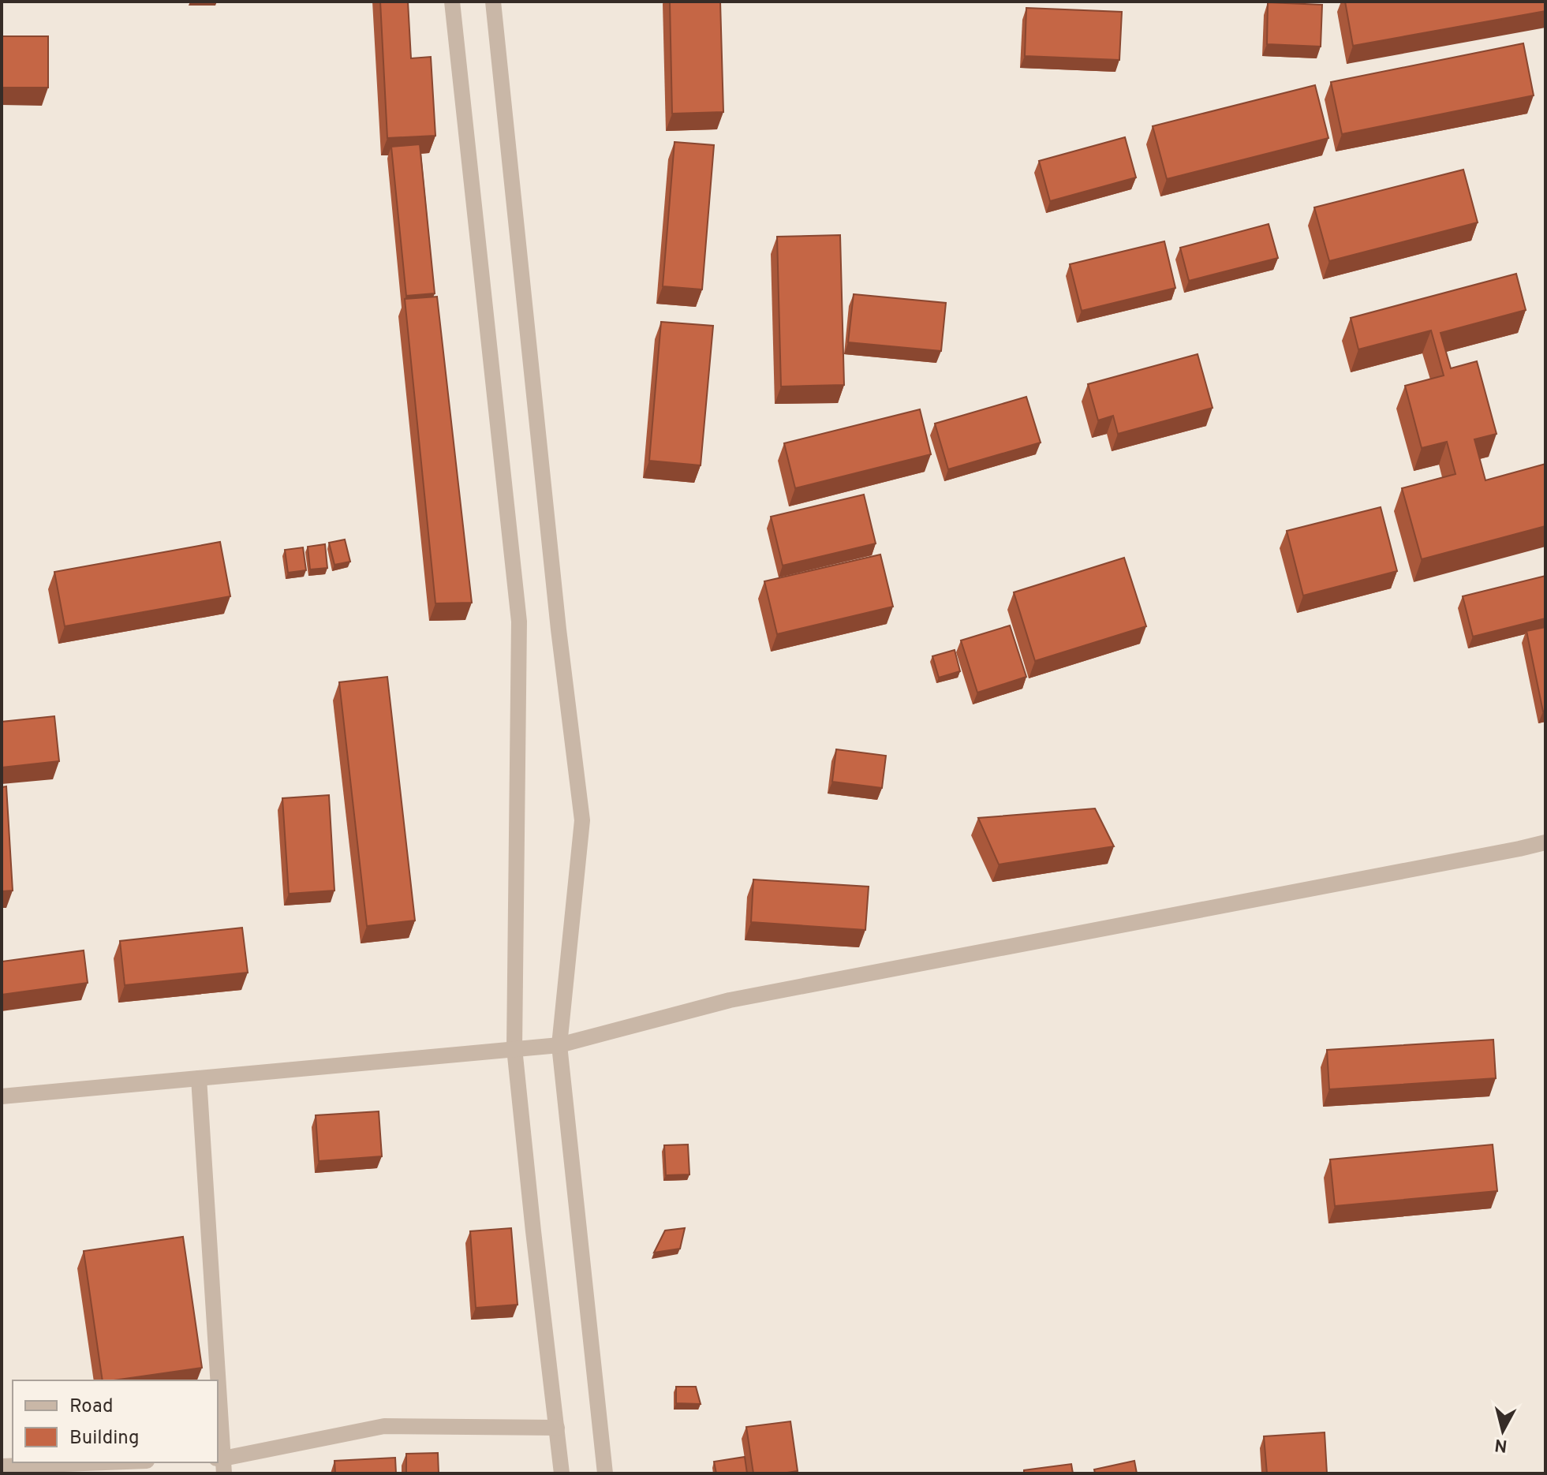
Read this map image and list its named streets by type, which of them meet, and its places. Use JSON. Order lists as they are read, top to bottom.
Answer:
{
  "legend": ["Road", "Building"],
  "north": "bottom"
}
